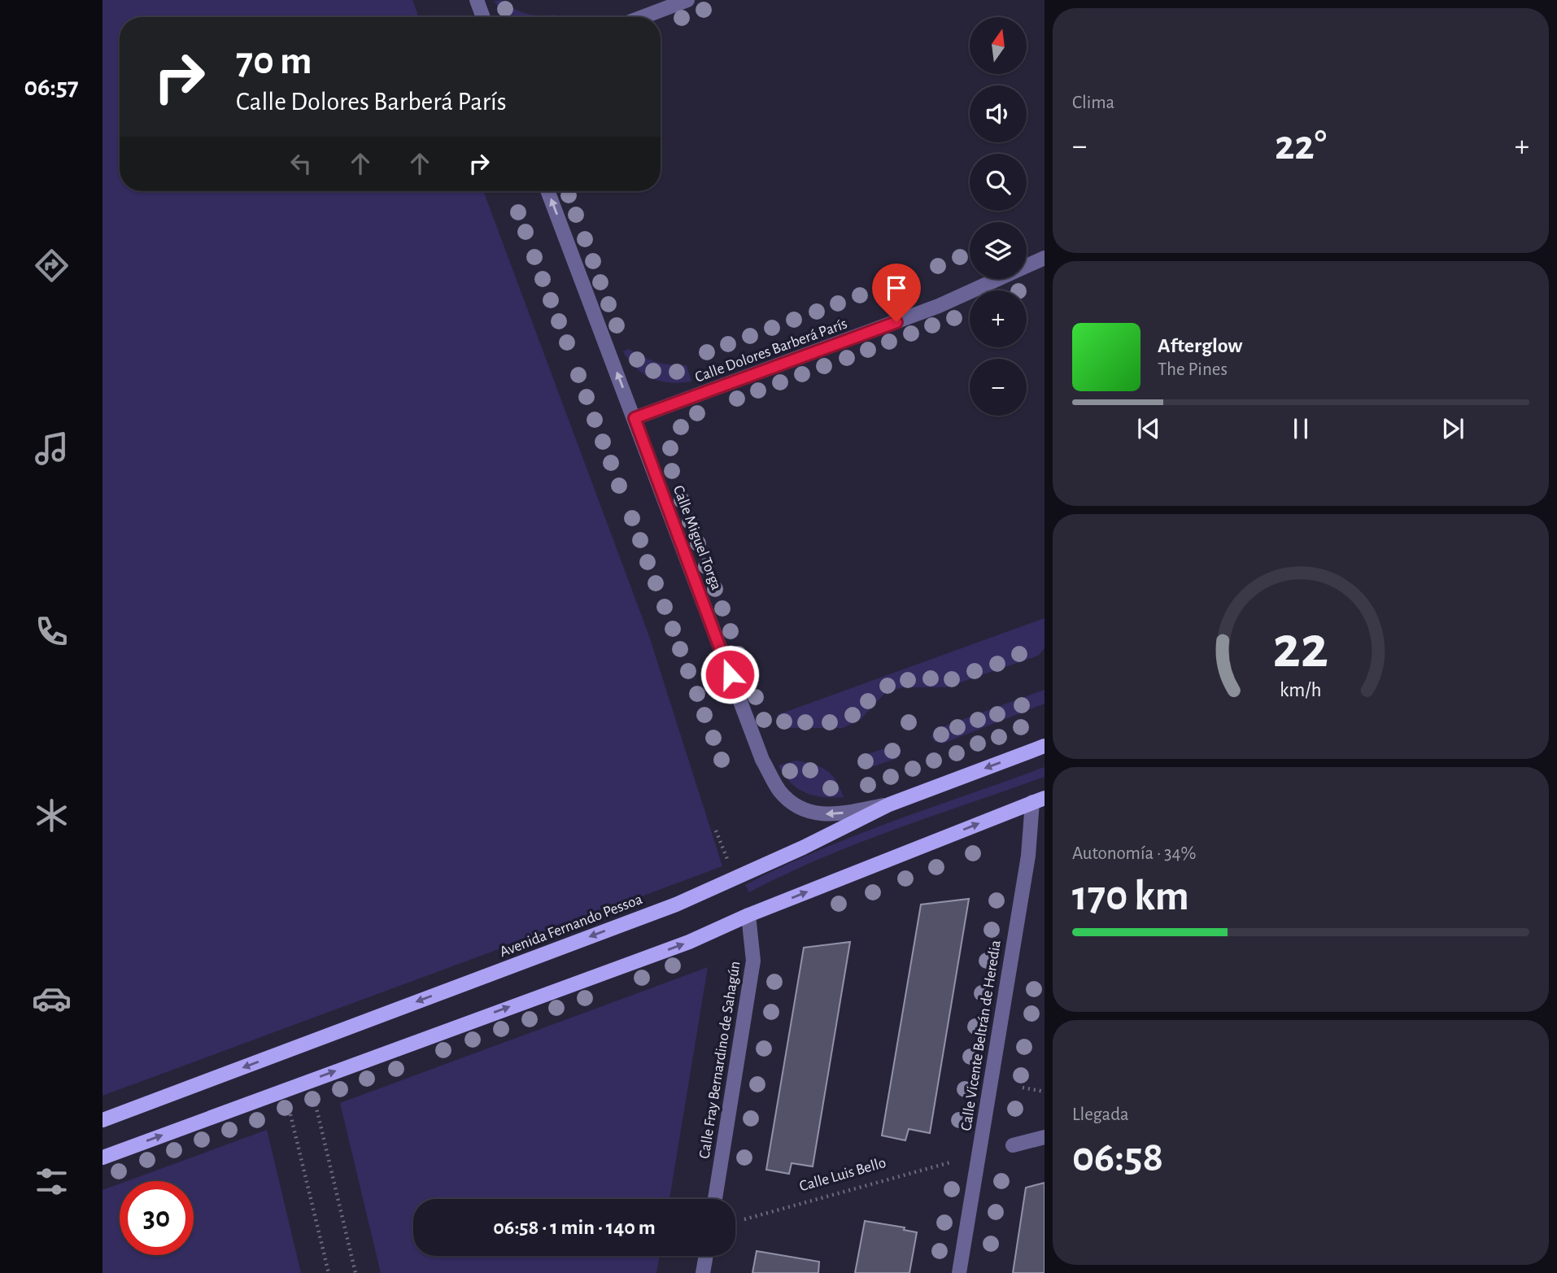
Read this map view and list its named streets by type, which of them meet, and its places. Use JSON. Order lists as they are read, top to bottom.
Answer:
{
  "streets": {
    "main road": ["Avenida Fernando Pessoa"],
    "street": [
      "Calle Dolores Barberá París",
      "Calle Miguel Torga",
      "Calle Vicente Beltrán de Heredia",
      "Calle Fray Bernardino de Sahagún"
    ],
    "path": ["Calle Luis Bello"]
  },
  "crossings": [
    ["Calle Dolores Barberá París", "Calle Miguel Torga"],
    ["Calle Miguel Torga", "Avenida Fernando Pessoa"]
  ],
  "one_way": ["Calle Miguel Torga"],
  "north": "top",
  "page": {
    "tabs": "06:57",
    "tile": [
      "Clima",
      ["Autonomía · 34%", "170 km"],
      ["Llegada", "06:58"]
    ],
    "map_buttons": ["+", "−"],
    "turn": ["70 m", "Calle Dolores Barberá París"],
    "heat": ["−", "22°", "+"],
    "song": ["Afterglow", "The Pines"],
    "limit": "30",
    "trip": "06:58 · 1 min · 140 m",
    "gauge": ["22", "km/h"]
  }
}
